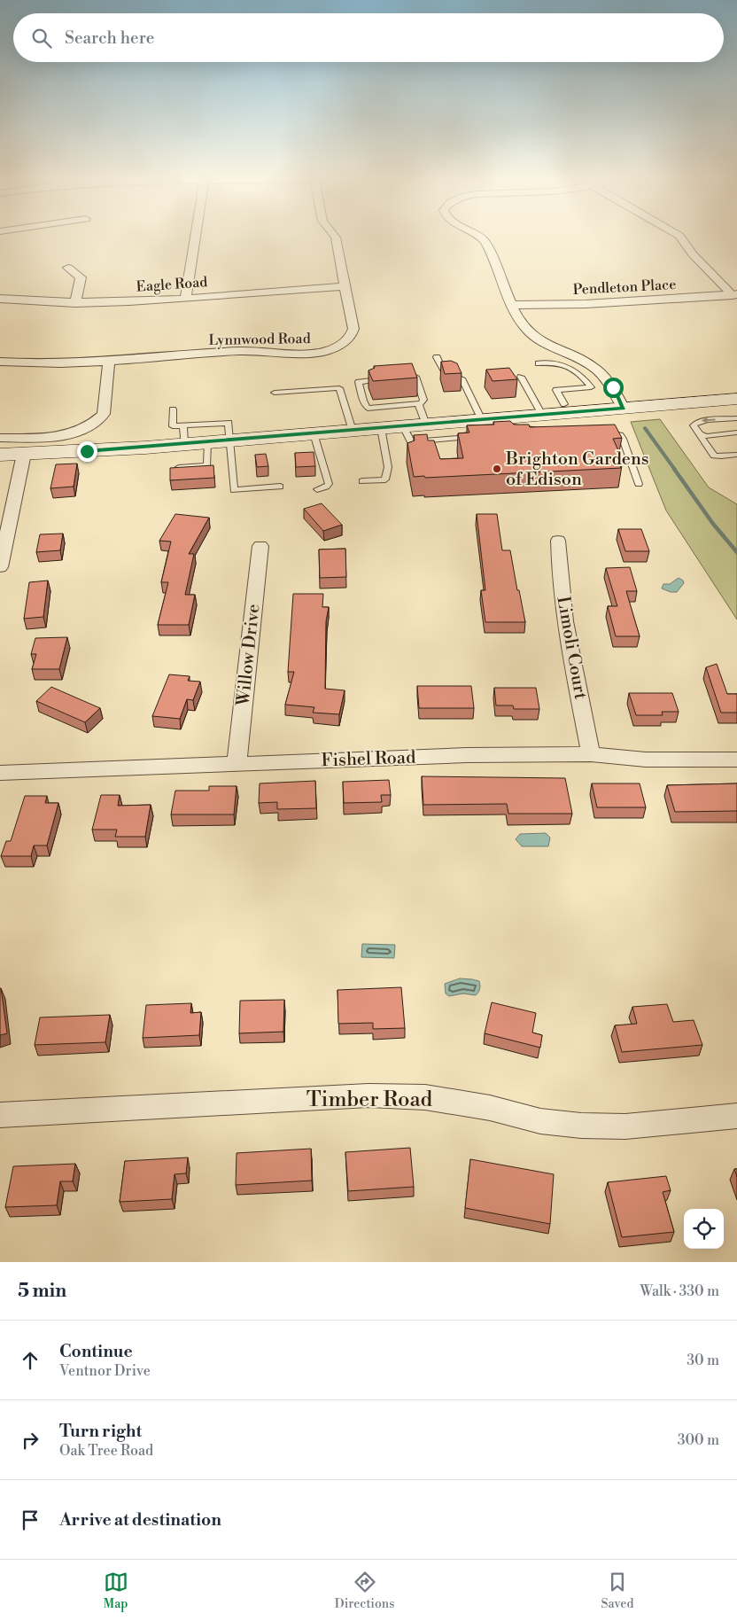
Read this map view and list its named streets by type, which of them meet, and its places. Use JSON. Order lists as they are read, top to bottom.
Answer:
{
  "streets": {
    "street": [
      "Eagle Road",
      "Pendleton Place",
      "Lynnwood Road",
      "Limoli Court",
      "Willow Drive",
      "Fishel Road",
      "Timber Road"
    ]
  },
  "crossings": [
    ["Eagle Road", "Lynnwood Road"],
    ["Limoli Court", "Fishel Road"],
    ["Willow Drive", "Fishel Road"]
  ],
  "places": ["Brighton Gardens of Edison"],
  "page": {
    "search": "Search here",
    "heading": ["5 min", "Walk · 330 m"],
    "list": [
      ["Continue", "Ventnor Drive", "30 m"],
      ["Turn right", "Oak Tree Road", "300 m"],
      "Arrive at destination"
    ],
    "nav": ["Map", "Directions", "Saved"]
  }
}
